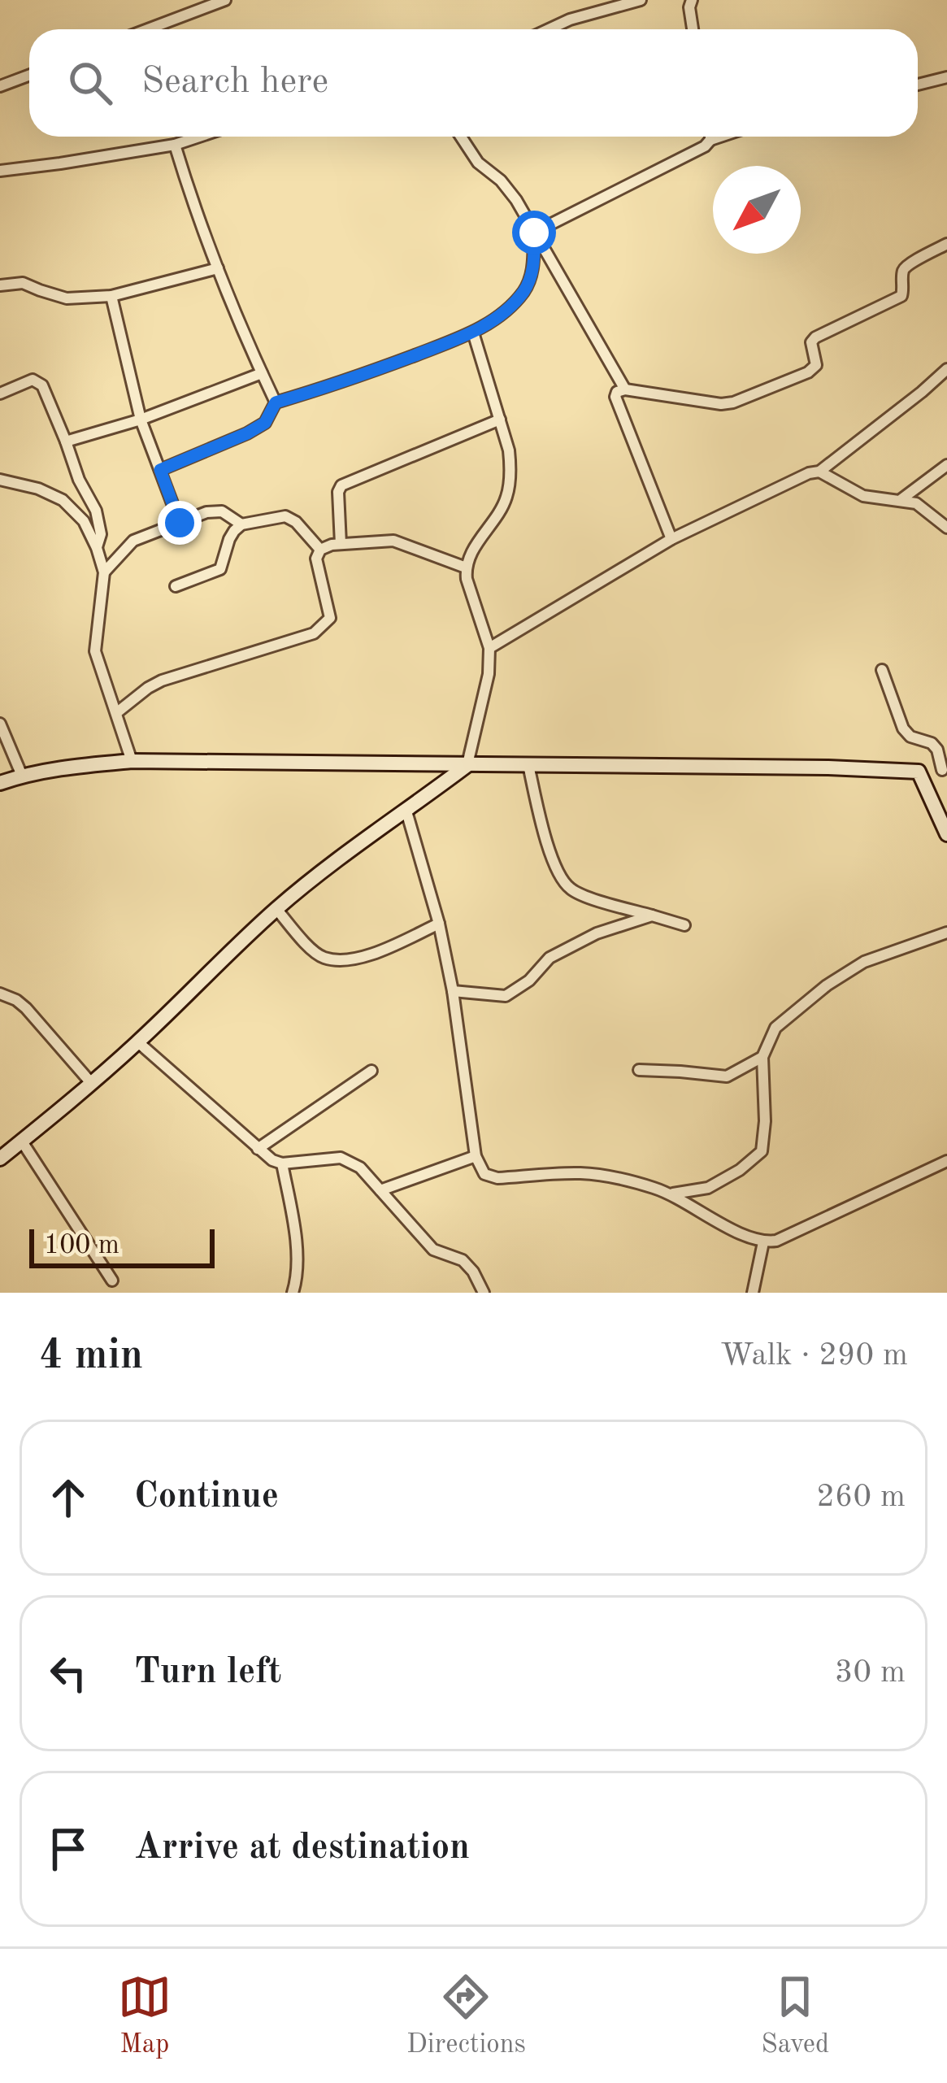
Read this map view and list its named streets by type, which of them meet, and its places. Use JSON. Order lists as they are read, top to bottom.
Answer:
{
  "scale_bar": "100 m",
  "north": "bottom left",
  "page": {
    "search": "Search here",
    "scale": "100 m",
    "heading": ["4 min", "Walk · 290 m"],
    "list": [
      ["Continue", "260 m"],
      ["Turn left", "30 m"],
      "Arrive at destination"
    ],
    "nav": ["Map", "Directions", "Saved"]
  }
}
